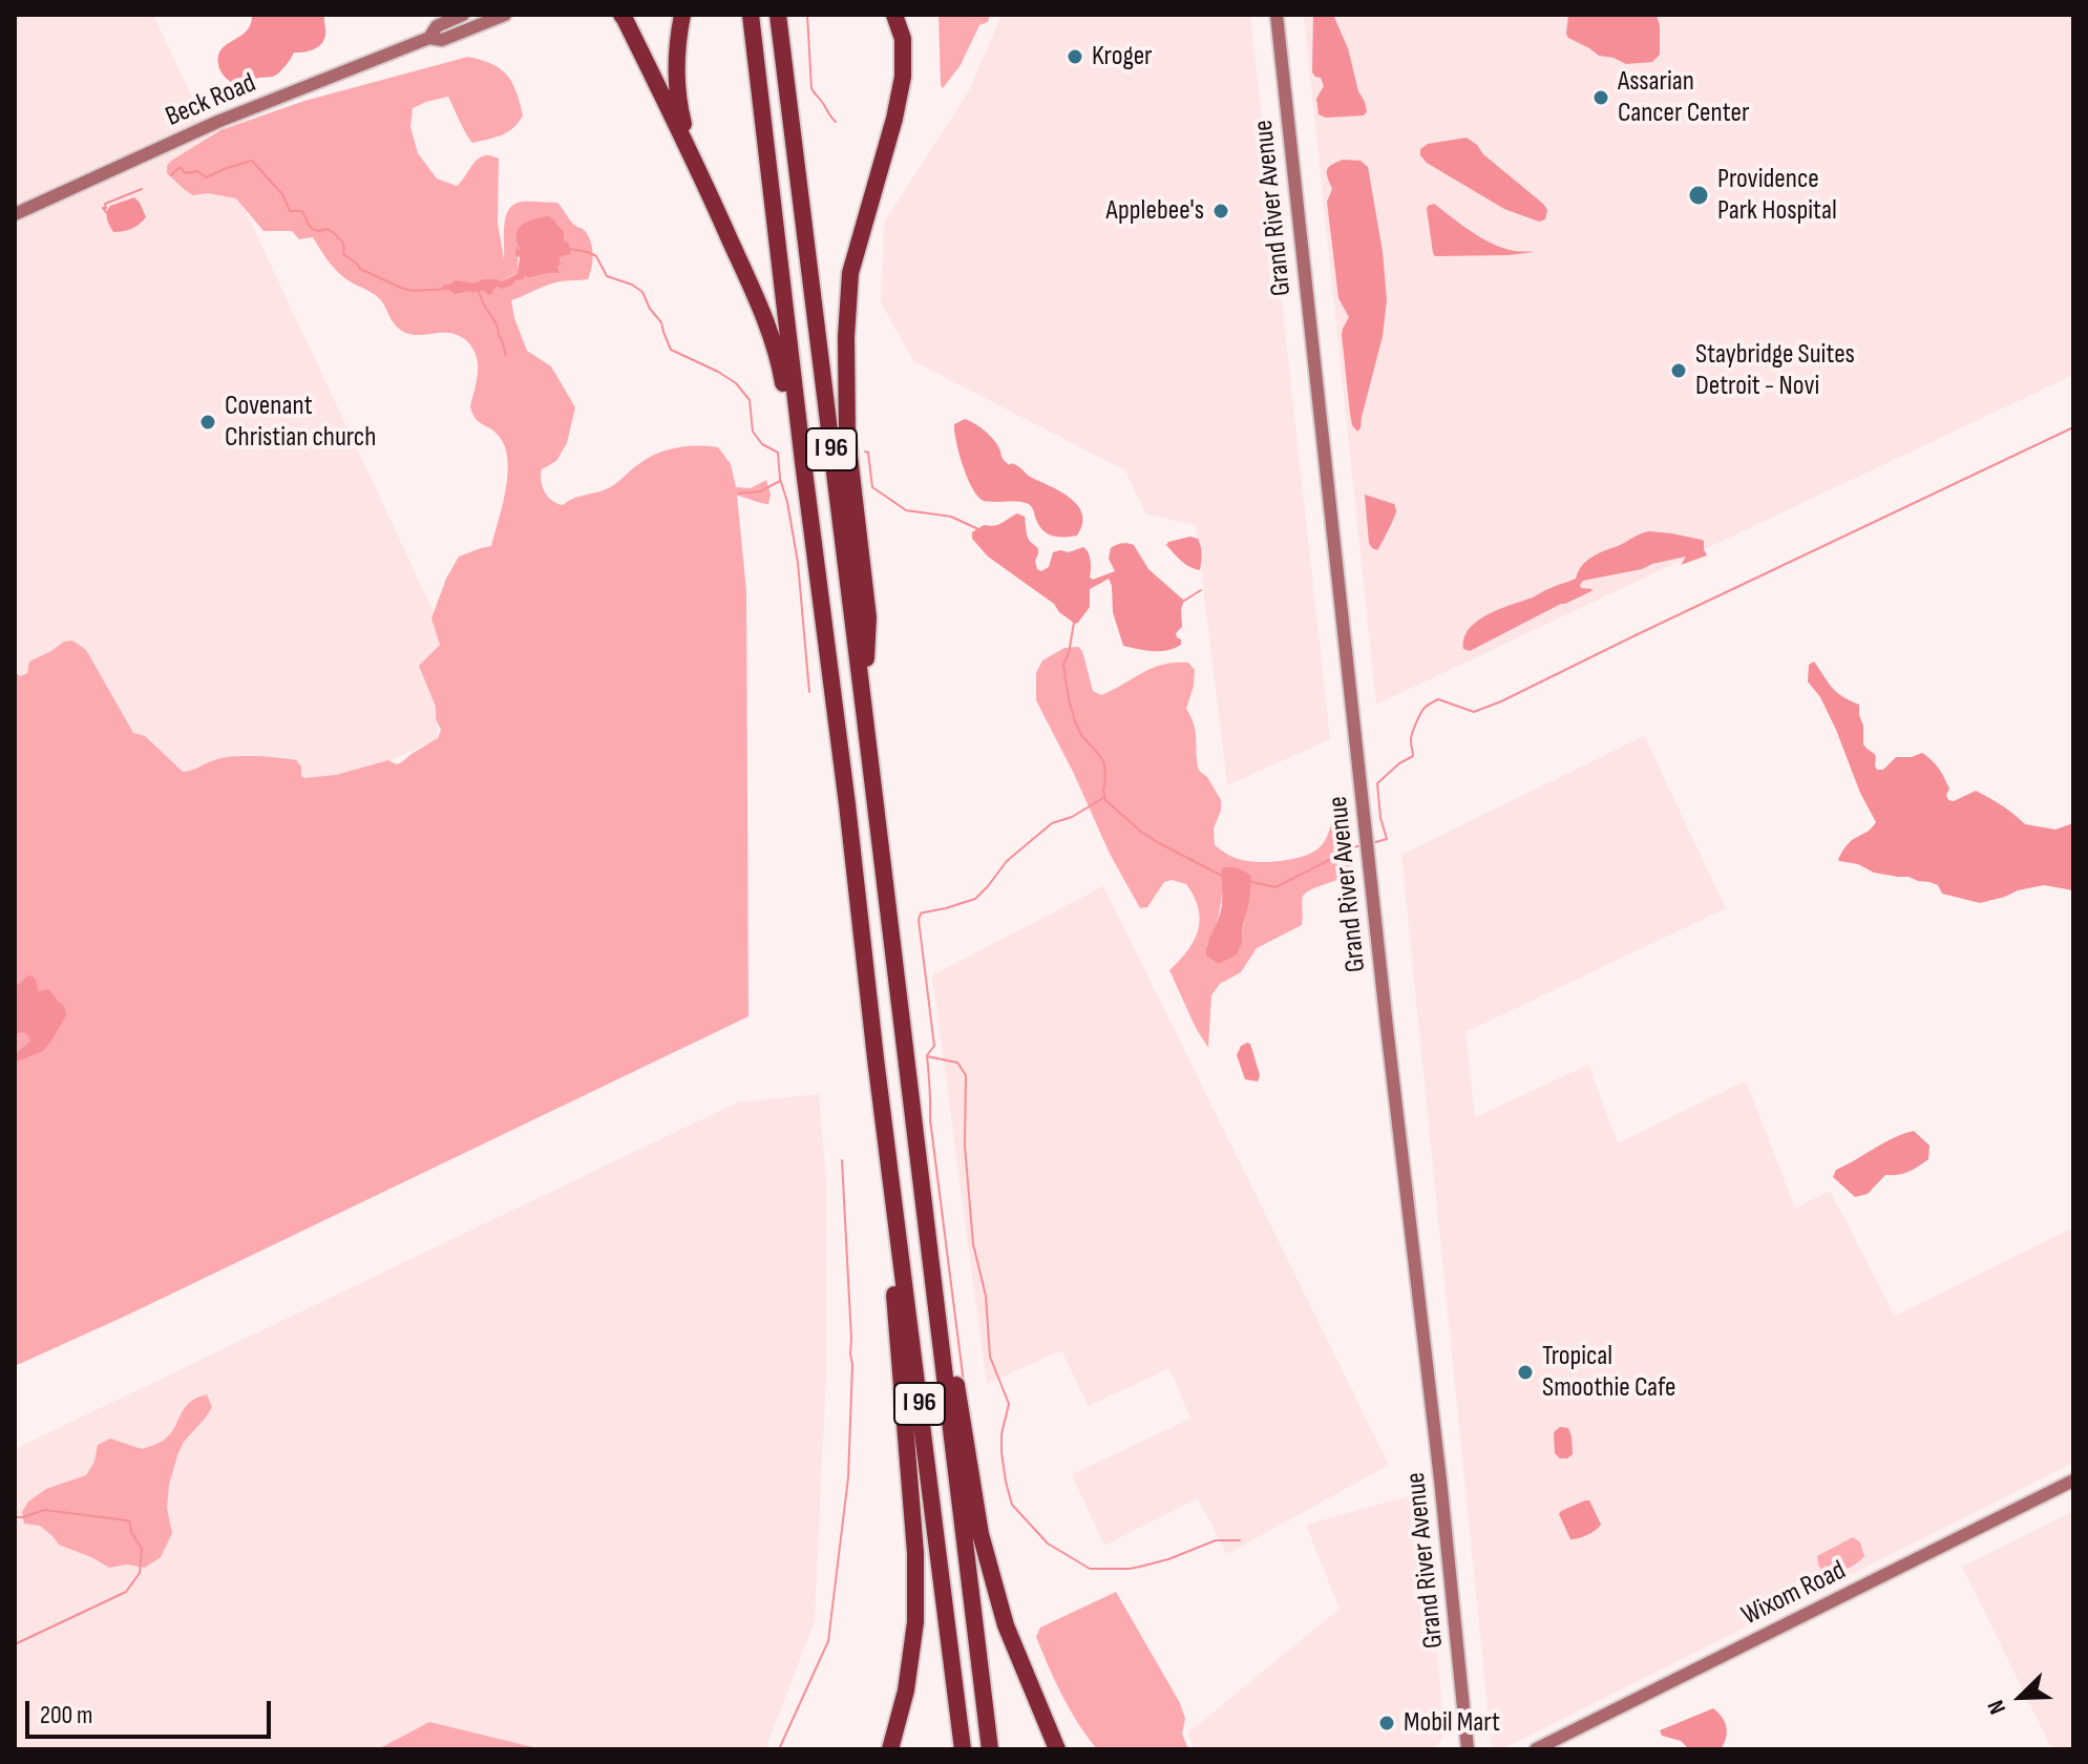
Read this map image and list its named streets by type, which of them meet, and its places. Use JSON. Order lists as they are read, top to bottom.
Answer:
{
  "streets": {
    "highway": ["I 96"],
    "main road": ["Beck Road", "Grand River Avenue", "Wixom Road"]
  },
  "places": [
    "Kroger",
    "Assarian Cancer Center",
    "Providence Park Hospital",
    "Applebee's",
    "Staybridge Suites Detroit - Novi",
    "Covenant Christian church",
    "Tropical Smoothie Cafe",
    "Mobil Mart"
  ],
  "scale_bar": "200 m",
  "north": "bottom left"
}
